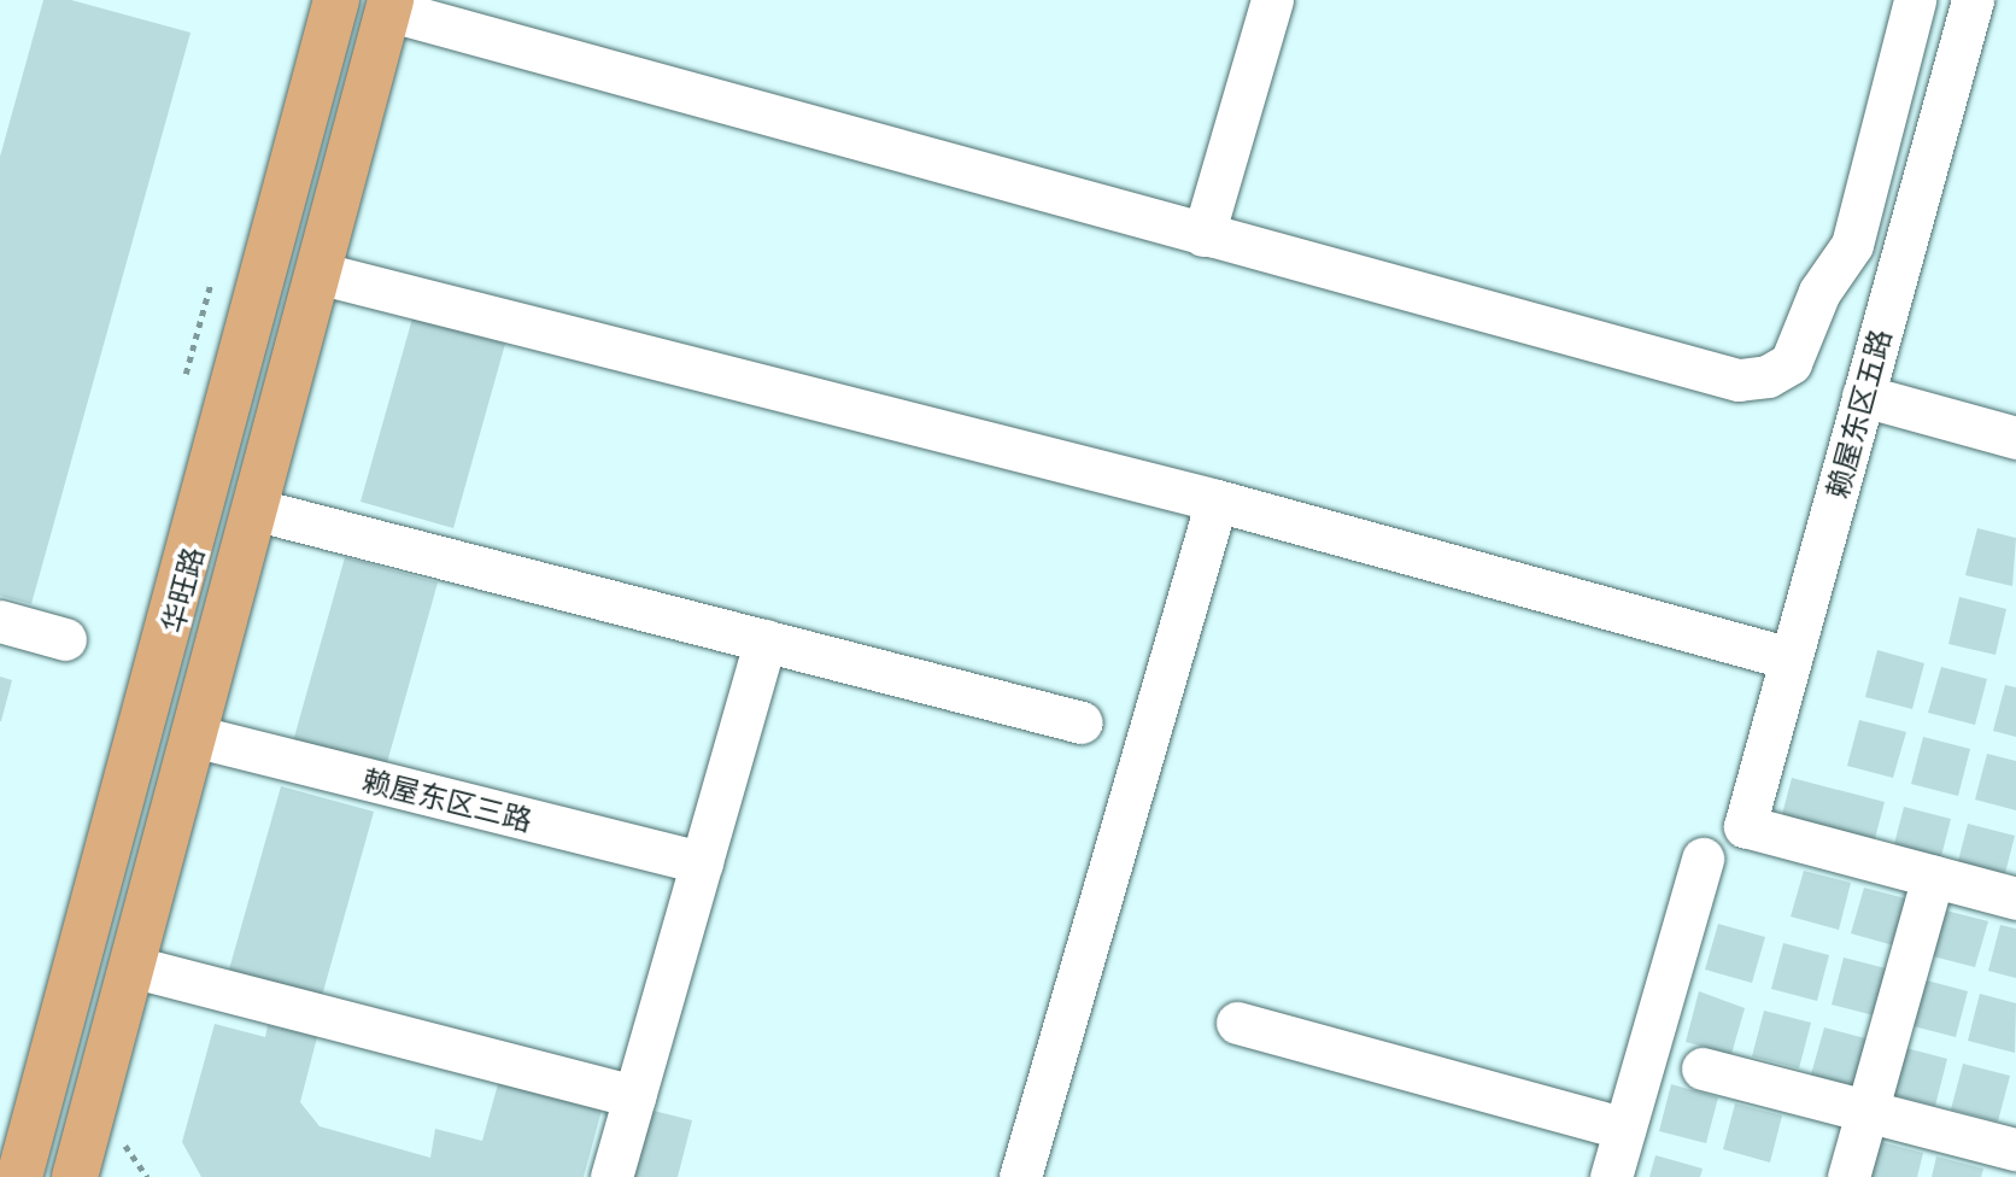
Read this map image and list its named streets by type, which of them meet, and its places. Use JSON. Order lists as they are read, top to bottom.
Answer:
{
  "streets": {
    "main road": ["华旺路"],
    "street": ["赖屋东区五路", "赖屋东区三路"]
  },
  "crossings": [
    ["华旺路", "赖屋东区三路"]
  ]
}
